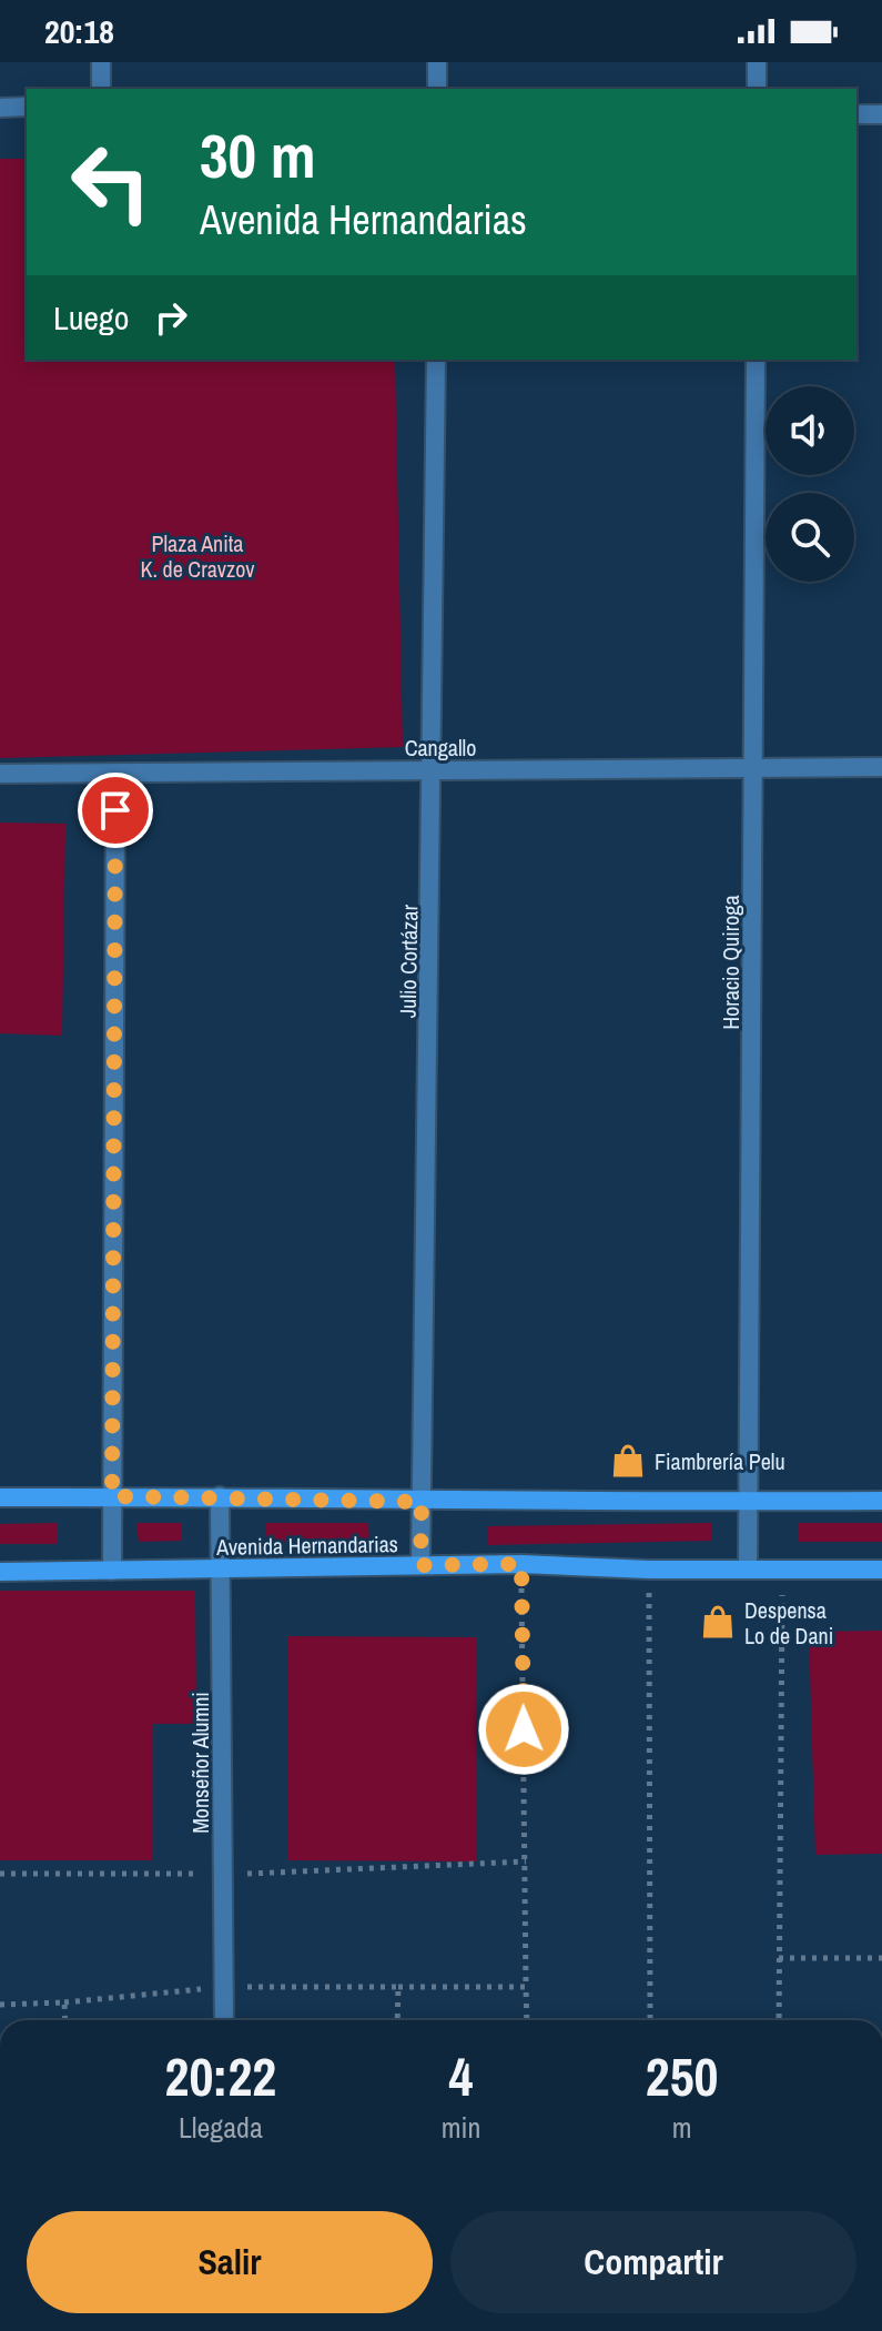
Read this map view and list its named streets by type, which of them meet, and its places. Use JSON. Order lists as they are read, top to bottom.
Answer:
{
  "streets": {
    "main road": ["Avenida Hernandarias"],
    "street": [
      "Cangallo",
      "Julio Cortázar",
      "Horacio Quiroga",
      "Monseñor Alumni"
    ]
  },
  "crossings": [
    ["Cangallo", "Julio Cortázar"],
    ["Cangallo", "Horacio Quiroga"],
    ["Julio Cortázar", "Avenida Hernandarias"],
    ["Horacio Quiroga", "Avenida Hernandarias"],
    ["Avenida Hernandarias", "Monseñor Alumni"]
  ],
  "parks": ["Plaza Anita K. de Cravzov"],
  "places": {
    "shop": ["Fiambrería Pelu", "Despensa Lo de Dani"]
  },
  "page": {
    "status": "20:18",
    "turn": ["30 m", "Avenida Hernandarias"],
    "then": "Luego",
    "eta": [
      "20:22",
      "Llegada",
      "4",
      "min",
      "250",
      "m"
    ],
    "buttons": ["Salir", "Compartir"]
  }
}
